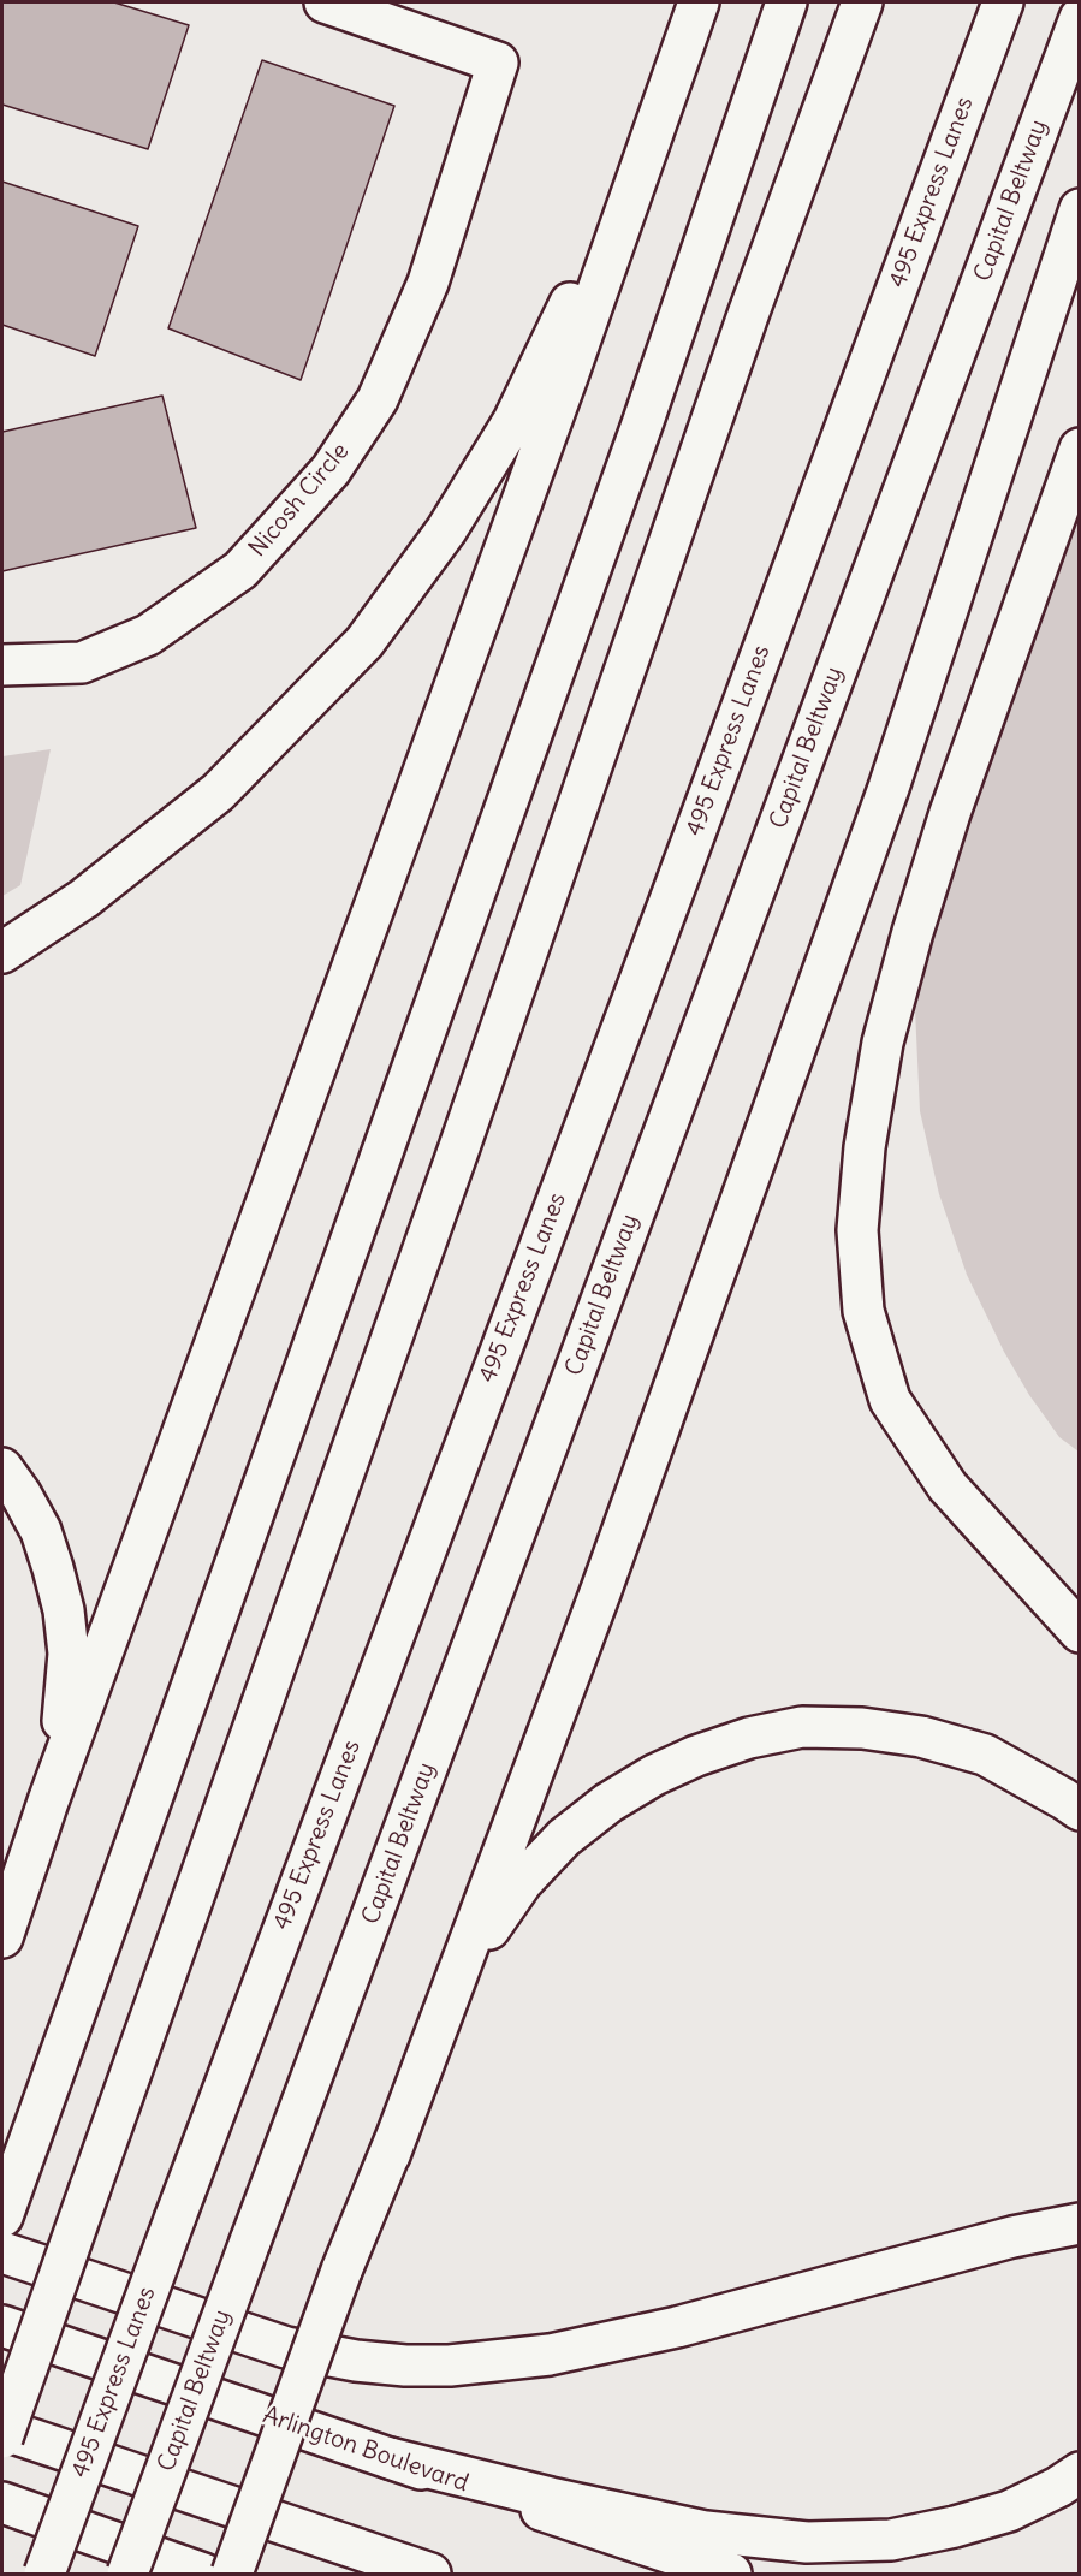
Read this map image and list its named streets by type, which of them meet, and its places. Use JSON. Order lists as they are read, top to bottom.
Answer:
{
  "streets": {
    "main road": [
      "495 Express Lanes",
      "Capital Beltway",
      "Nicosh Circle",
      "Arlington Boulevard"
    ]
  }
}
